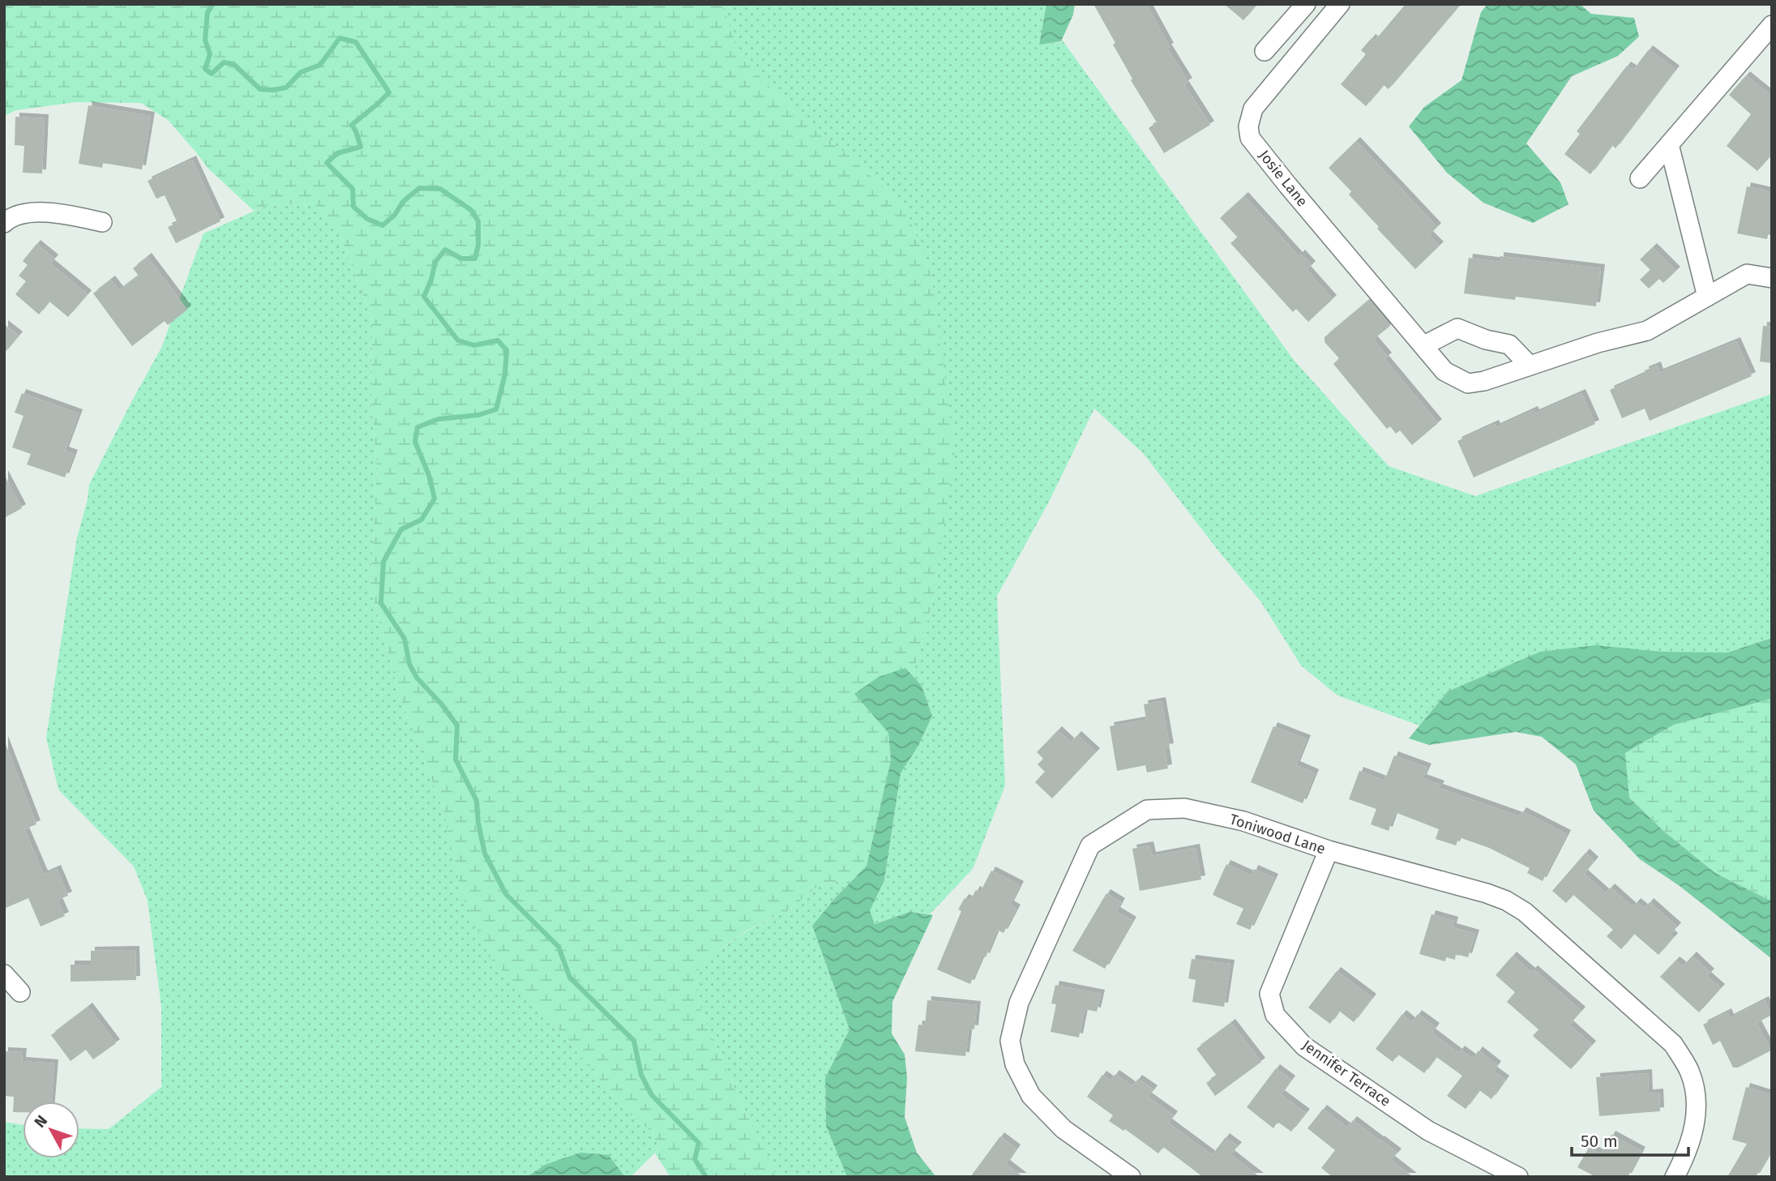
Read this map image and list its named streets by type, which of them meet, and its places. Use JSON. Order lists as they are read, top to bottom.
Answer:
{
  "streets": {
    "street": ["Josie Lane", "Toniwood Lane", "Jennifer Terrace"]
  },
  "crossings": [
    ["Toniwood Lane", "Jennifer Terrace"]
  ],
  "scale_bar": "50 m",
  "north": "top left"
}
